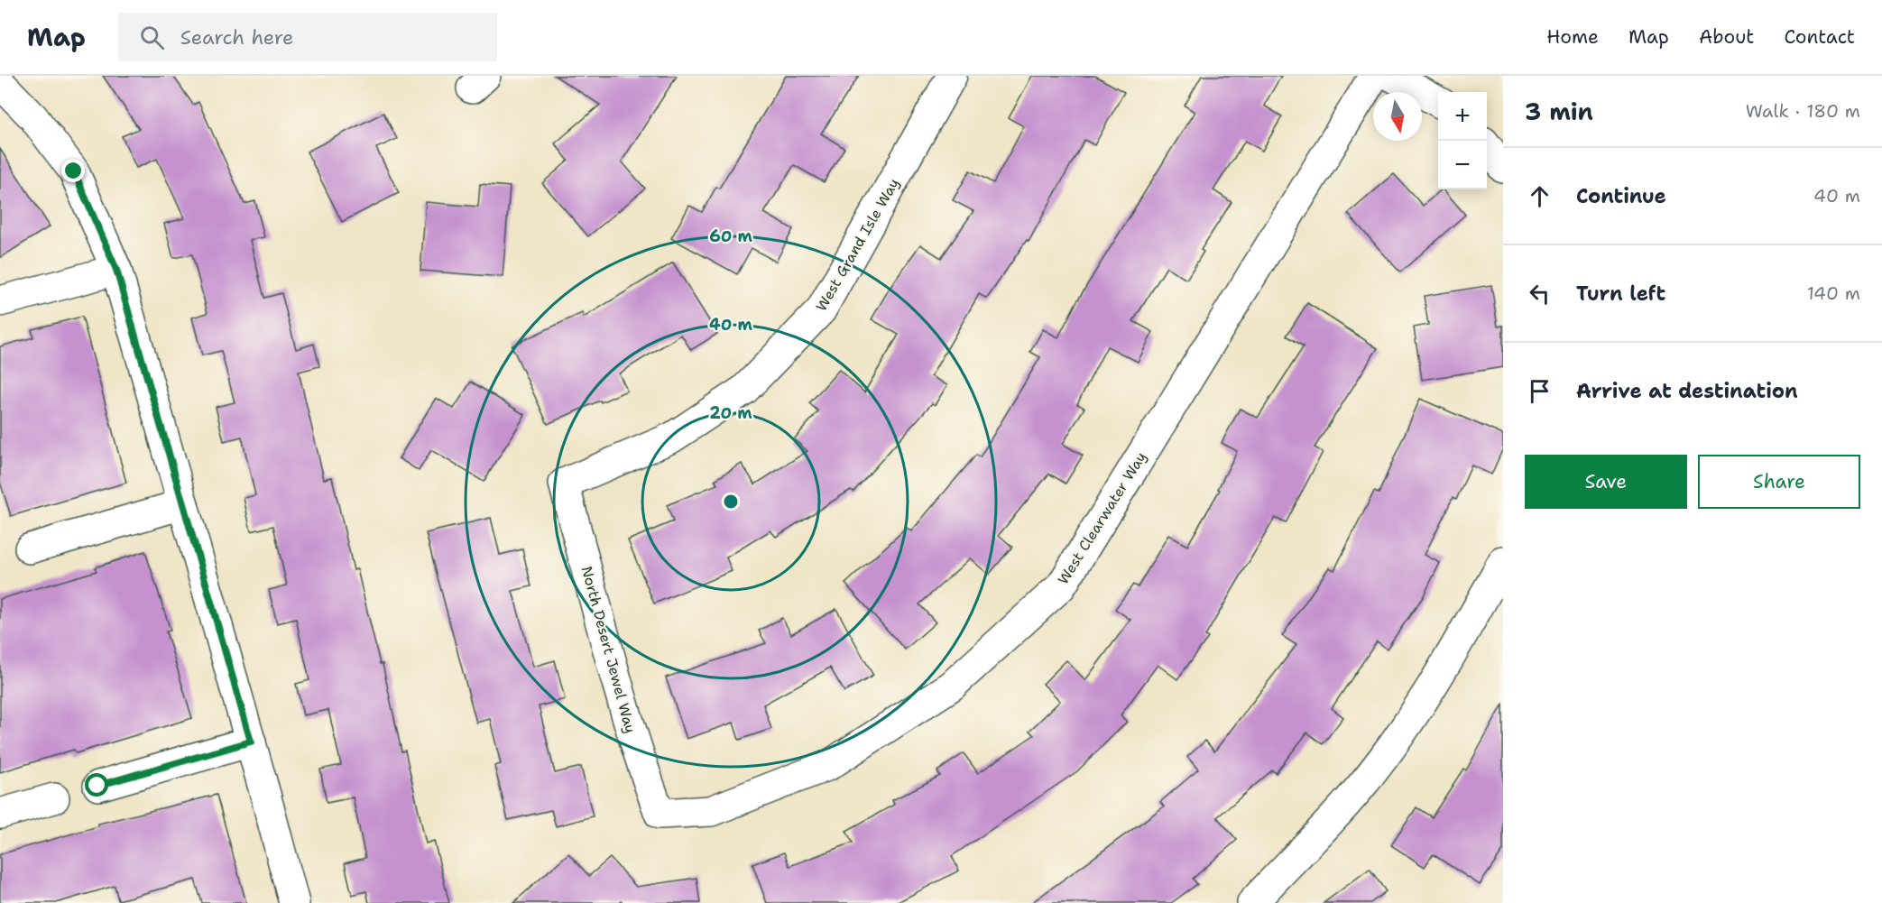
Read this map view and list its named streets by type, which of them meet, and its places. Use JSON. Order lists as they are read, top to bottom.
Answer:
{
  "streets": {
    "street": ["West Grand Isle Way", "West Clearwater Way", "North Desert Jewel Way"]
  },
  "crossings": [
    ["West Grand Isle Way", "North Desert Jewel Way"],
    ["West Clearwater Way", "North Desert Jewel Way"]
  ],
  "north": "bottom",
  "page": {
    "header": "Map",
    "search": "Search here",
    "nav": [
      "Home",
      "Map",
      "About",
      "Contact"
    ],
    "heading": ["3 min", "Walk · 180 m"],
    "map_buttons": ["+", "−"],
    "list": [
      ["Continue", "40 m"],
      ["Turn left", "140 m"],
      "Arrive at destination"
    ],
    "buttons": ["Save", "Share"]
  },
  "rings": ["60 m", "40 m", "20 m"]
}
